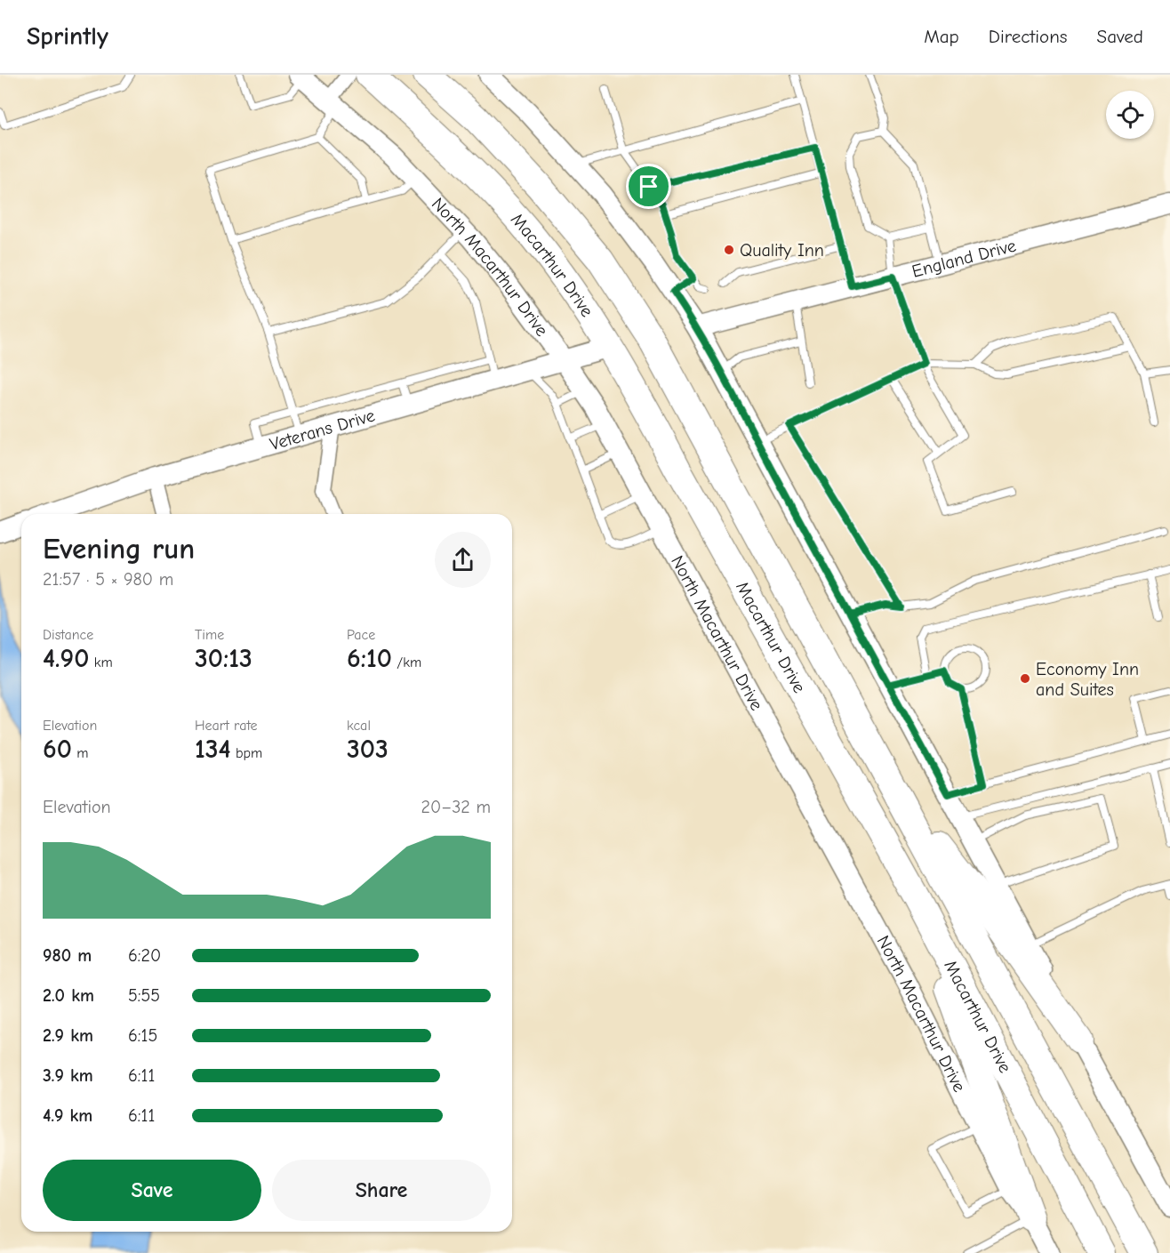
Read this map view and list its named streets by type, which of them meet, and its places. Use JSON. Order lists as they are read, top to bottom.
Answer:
{
  "streets": {
    "highway": ["Macarthur Drive"],
    "street": ["England Drive", "North Macarthur Drive", "Veterans Drive"]
  },
  "crossings": [
    ["North Macarthur Drive", "Veterans Drive"],
    ["Macarthur Drive", "Veterans Drive"]
  ],
  "places": ["Quality Inn", "Economy Inn and Suites"],
  "page": {
    "header": "Sprintly",
    "nav": ["Map", "Directions", "Saved"],
    "heading": ["Evening run", "21:57 · 5 × 980 m"],
    "stats": [
      ["Distance", "4.90 km"],
      ["Time", "30:13"],
      ["Pace", "6:10 /km"],
      ["Elevation", "60 m"],
      ["Heart rate", "134 bpm"],
      ["kcal", "303"]
    ],
    "chart": ["Elevation", "20–32 m"],
    "list": [
      {
        "name": "980 m",
        "note": "6:20"
      },
      {
        "name": "2.0 km",
        "note": "5:55"
      },
      {
        "name": "2.9 km",
        "note": "6:15"
      },
      {
        "name": "3.9 km",
        "note": "6:11"
      },
      {
        "name": "4.9 km",
        "note": "6:11"
      }
    ],
    "buttons": ["Save", "Share"]
  }
}
